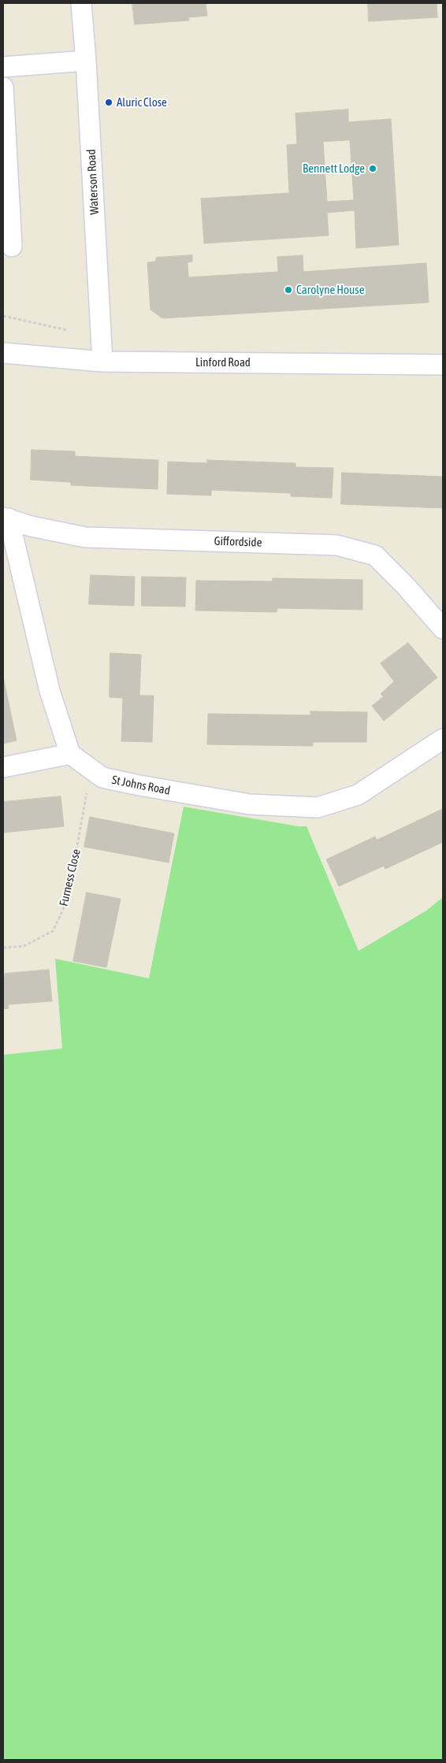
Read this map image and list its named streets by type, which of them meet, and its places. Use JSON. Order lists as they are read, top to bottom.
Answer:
{
  "streets": {
    "street": [
      "Waterson Road",
      "Linford Road",
      "Giffordside",
      "St Johns Road"
    ],
    "path": ["Furness Close"]
  },
  "crossings": [
    ["Waterson Road", "Linford Road"],
    ["St Johns Road", "Furness Close"]
  ],
  "places": ["Aluric Close", "Bennett Lodge", "Carolyne House"]
}
